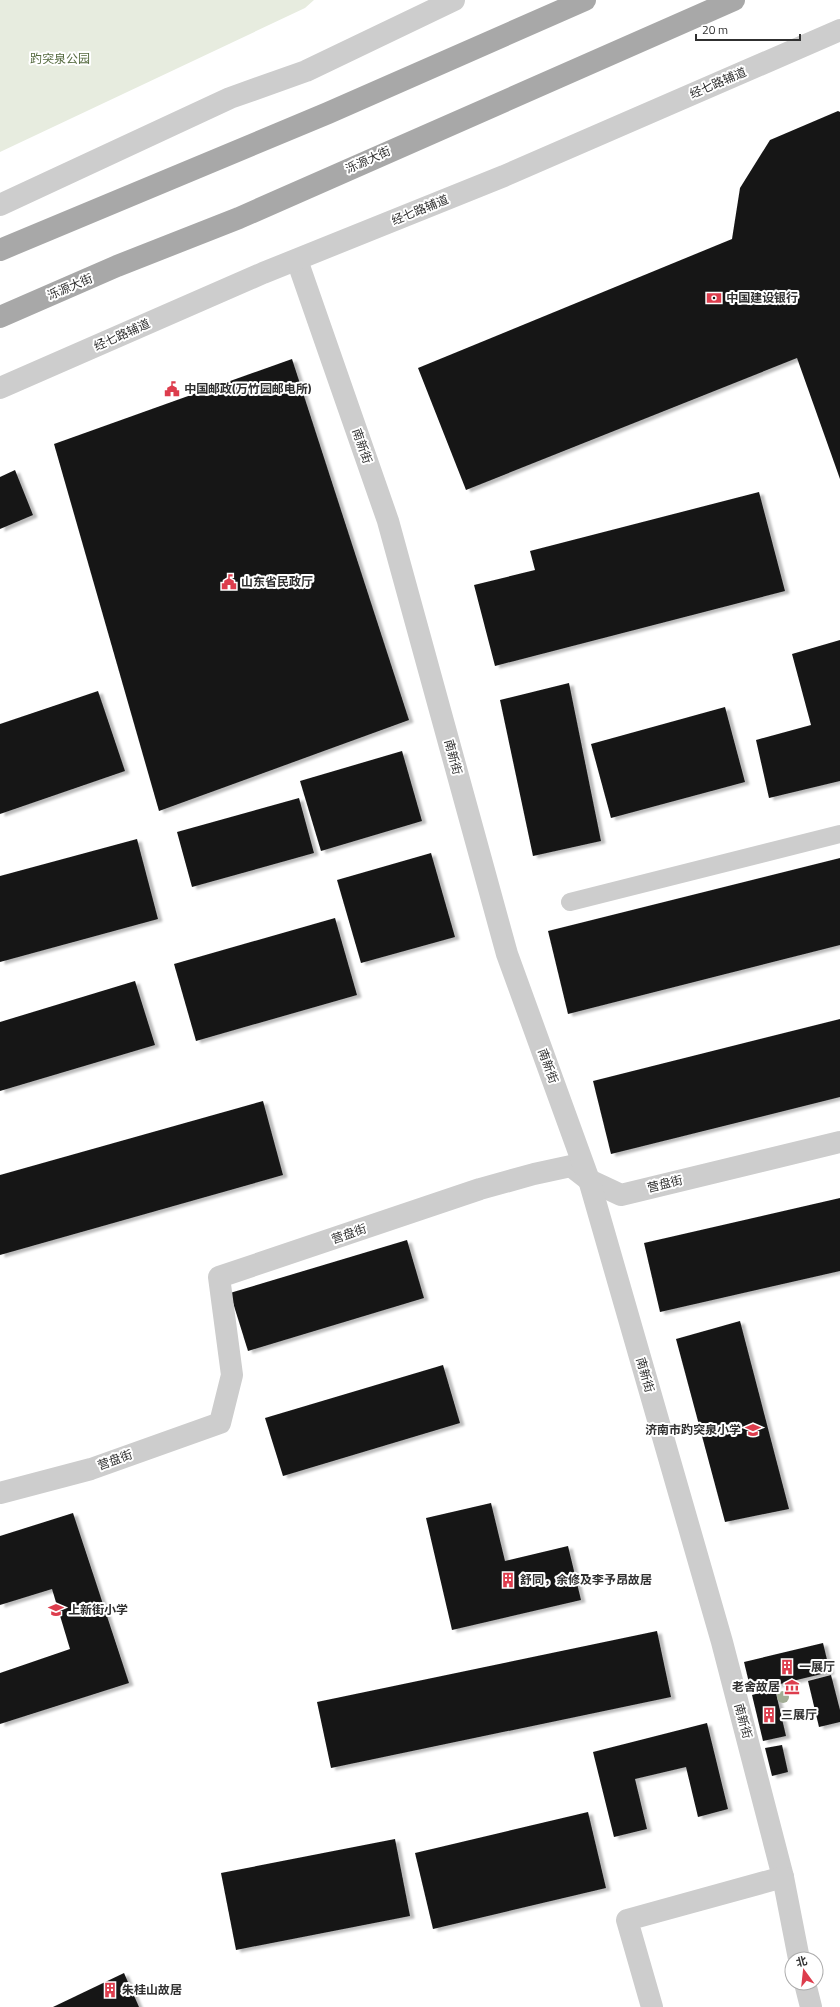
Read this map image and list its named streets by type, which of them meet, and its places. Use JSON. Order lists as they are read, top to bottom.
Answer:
{
  "streets": {
    "main road": ["泺源大街"],
    "street": ["经七路辅道", "南新街", "营盘街"]
  },
  "crossings": [
    ["经七路辅道", "南新街"],
    ["南新街", "营盘街"]
  ],
  "parks": ["趵突泉公园"],
  "places": {
    "bank": ["中国建设银行"],
    "public building": ["中国邮政(万竹园邮电所)", "山东省民政厅"],
    "school or university": ["济南市趵突泉小学", "上新街小学"],
    "building": [
      "舒同，余修及李予昂故居",
      "一展厅",
      "三展厅",
      "朱桂山故居"
    ],
    "museum": ["老舍故居"]
  },
  "scale_bar": "20 m",
  "north": "top"
}
